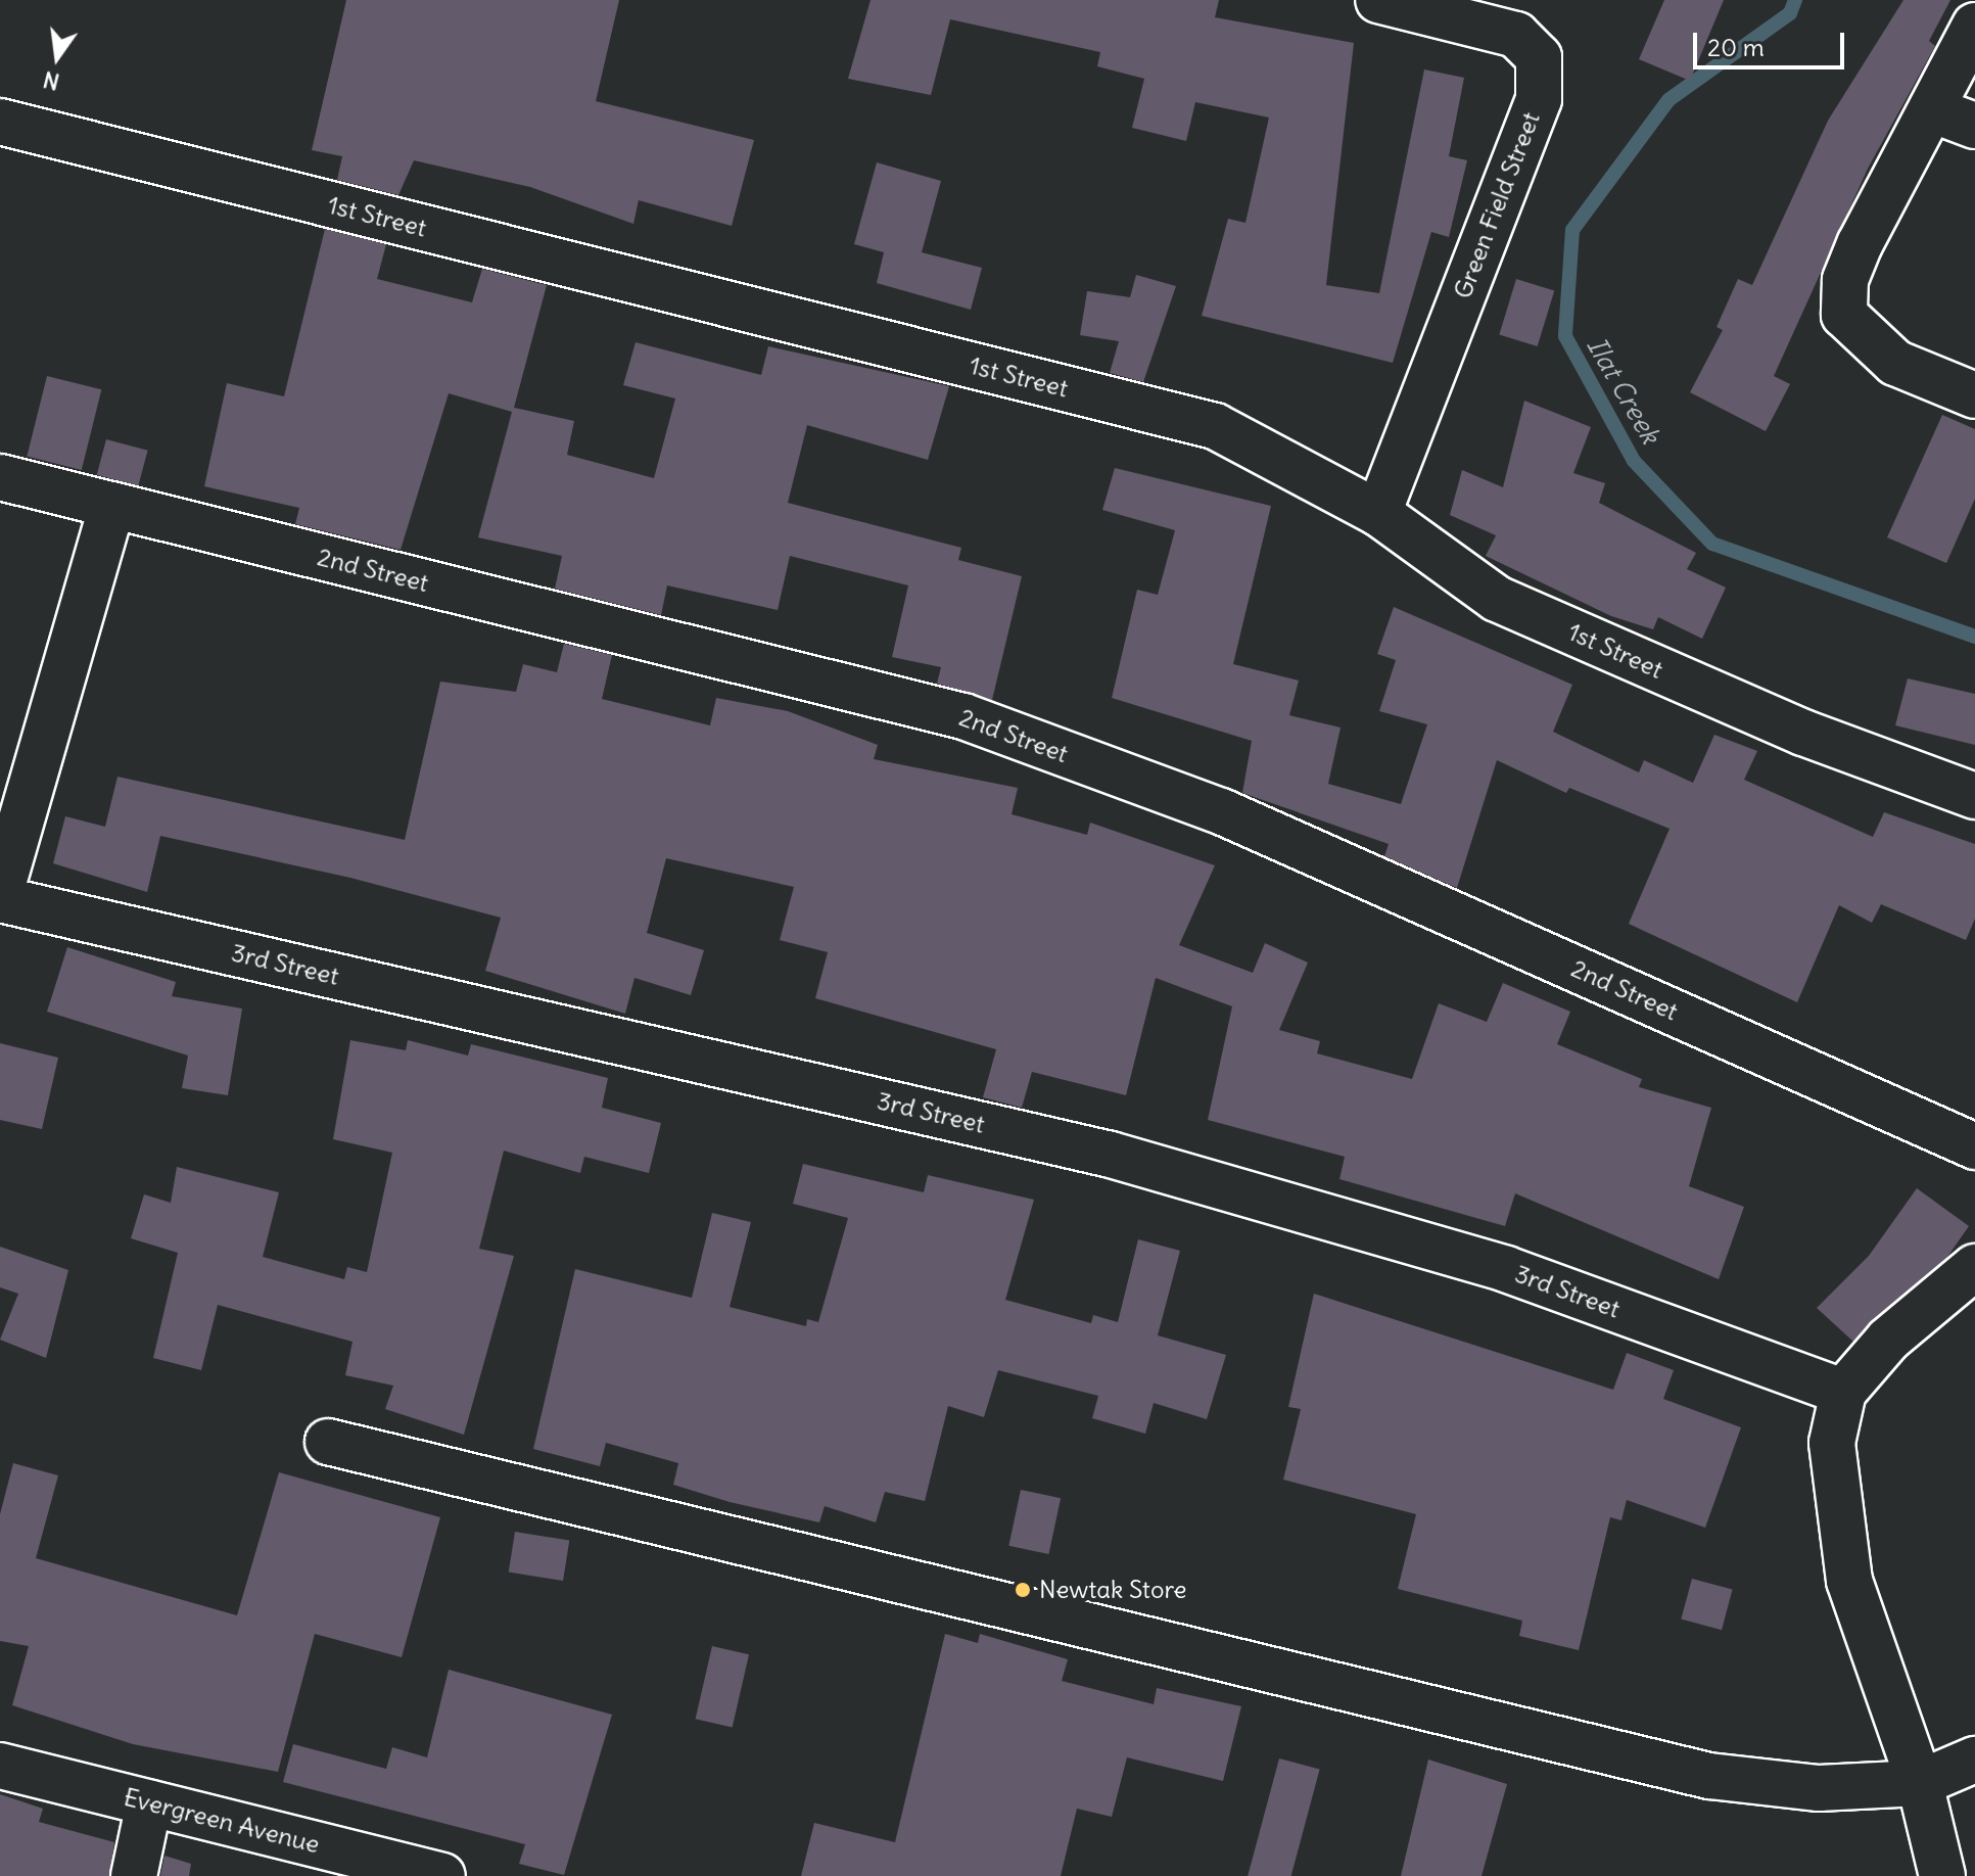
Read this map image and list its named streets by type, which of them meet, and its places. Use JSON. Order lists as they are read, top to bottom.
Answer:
{
  "streets": {
    "street": [
      "Green Field Street",
      "1st Street",
      "2nd Street",
      "3rd Street",
      "Evergreen Avenue"
    ]
  },
  "crossings": [
    ["Green Field Street", "1st Street"]
  ],
  "water": ["Ilat Creek"],
  "places": ["Newtak Store"],
  "scale_bar": "20 m",
  "north": "bottom"
}
